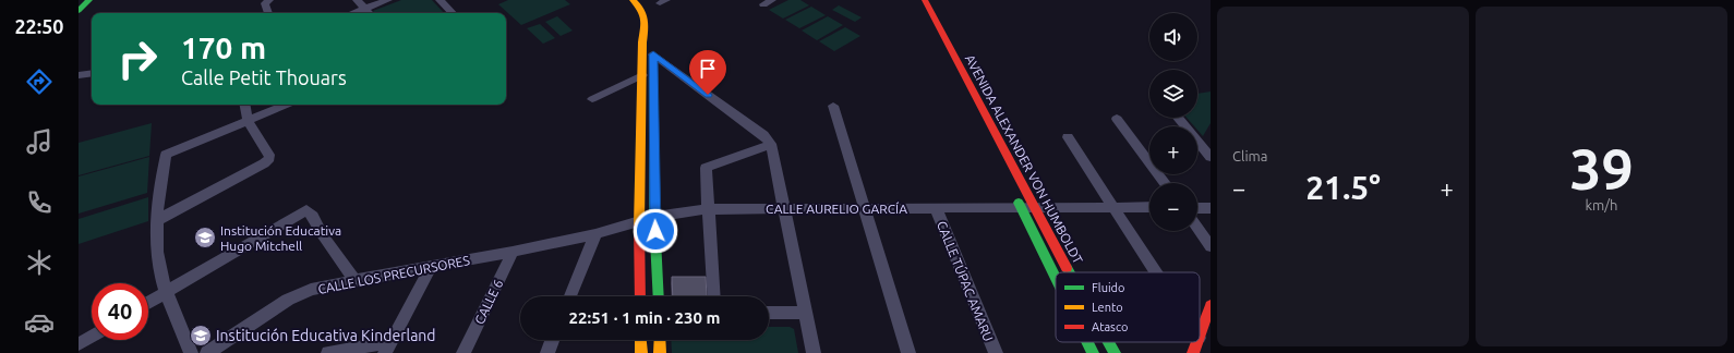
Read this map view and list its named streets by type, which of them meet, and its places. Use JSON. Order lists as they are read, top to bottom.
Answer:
{
  "streets": {
    "street": [
      "AVENIDA ALEXANDER VON HUMBOLDT",
      "CALLE AURELIO GARCÍA",
      "CALLE LOS PRECURSORES",
      "CALLE TÚPAC AMARU",
      "CALLE 6"
    ]
  },
  "crossings": [
    ["AVENIDA ALEXANDER VON HUMBOLDT", "CALLE AURELIO GARCÍA"],
    ["CALLE AURELIO GARCÍA", "CALLE LOS PRECURSORES"],
    ["CALLE AURELIO GARCÍA", "CALLE TÚPAC AMARU"],
    ["CALLE LOS PRECURSORES", "CALLE 6"]
  ],
  "places": {
    "school or university": ["Institución Educativa Hugo Mitchell", "Institución Educativa Kinderland"]
  },
  "legend": ["Fluido", "Lento", "Atasco"],
  "page": {
    "tabs": "22:50",
    "tile": [
      "Clima",
      ["39", "km/h"]
    ],
    "map_buttons": ["+", "−"],
    "turn": ["170 m", "Calle Petit Thouars"],
    "heat": ["−", "21.5°", "+"],
    "limit": "40",
    "trip": "22:51 · 1 min · 230 m"
  }
}
